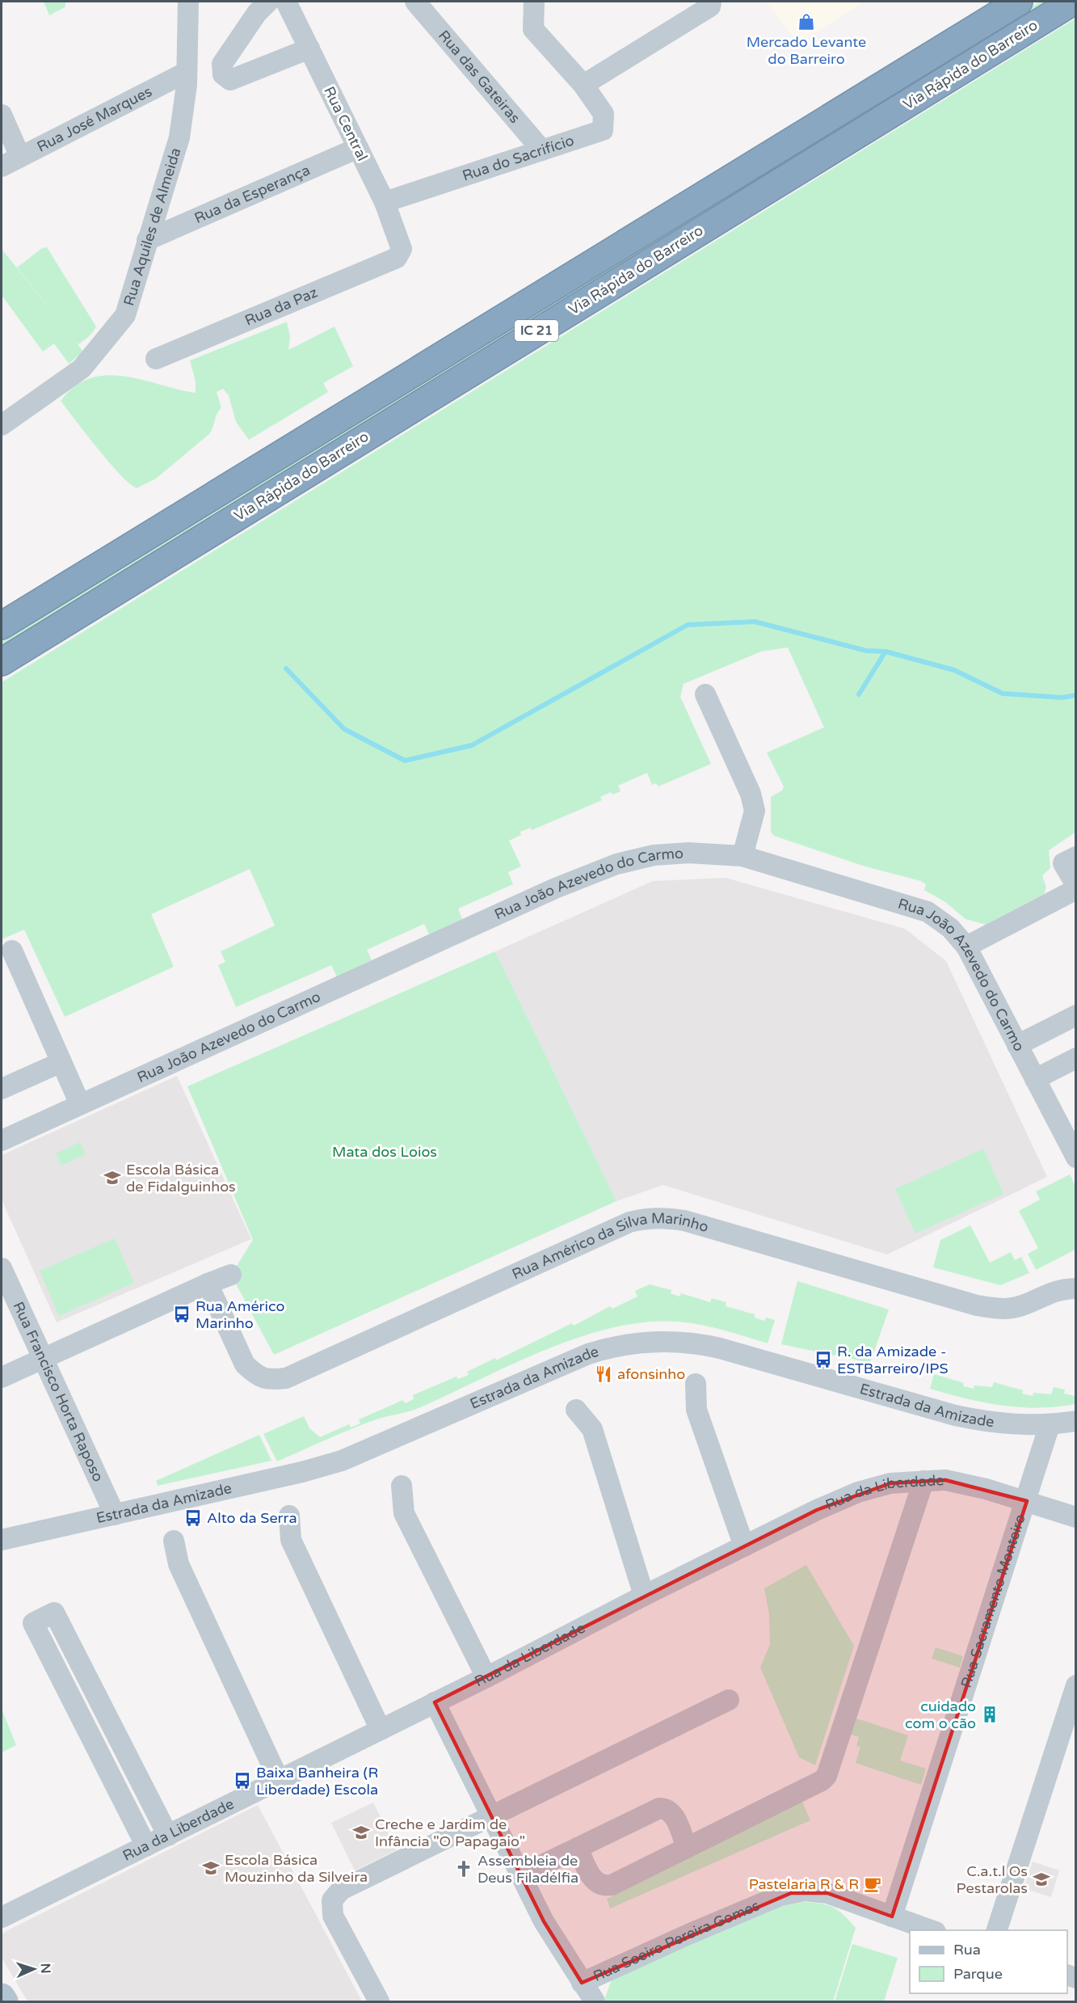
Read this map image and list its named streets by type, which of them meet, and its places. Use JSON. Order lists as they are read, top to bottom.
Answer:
{
  "streets": {
    "highway": ["Via Rápida do Barreiro", "IC 21"],
    "street": [
      "Rua das Gateiras",
      "Rua José Marques",
      "Rua Central",
      "Rua do Sacrifício",
      "Rua da Esperança",
      "Rua Aquiles de Almeida",
      "Rua da Paz",
      "Rua João Azevedo do Carmo",
      "Rua Américo da Silva Marinho",
      "Estrada da Amizade",
      "Rua Francisco Horta Raposo",
      "Rua da Liberdade",
      "Rua Sacramento Monteiro",
      "Rua Soeiro Pereira Gomes"
    ]
  },
  "crossings": [
    ["Rua das Gateiras", "Rua do Sacrifício"],
    ["Rua José Marques", "Rua Aquiles de Almeida"],
    ["Rua Central", "Rua do Sacrifício"],
    ["Rua Central", "Rua da Esperança"],
    ["Rua Central", "Rua da Paz"],
    ["Rua da Esperança", "Rua Aquiles de Almeida"],
    ["Estrada da Amizade", "Rua Francisco Horta Raposo"],
    ["Estrada da Amizade", "Rua Sacramento Monteiro"],
    ["Rua da Liberdade", "Rua Sacramento Monteiro"],
    ["Rua Sacramento Monteiro", "Rua Soeiro Pereira Gomes"]
  ],
  "parks": ["Mata dos Loios"],
  "places": {
    "shop": ["Mercado Levante do Barreiro"],
    "school or university": [
      "Escola Básica de Fidalguinhos",
      "Creche e Jardim de Infância \"O Papagaio\"",
      "Escola Básica Mouzinho da Silveira",
      "C.a.t.l Os Pestarolas"
    ],
    "bus stop": [
      "Rua Américo Marinho",
      "R. da Amizade - ESTBarreiro/IPS",
      "Alto da Serra",
      "Baixa Banheira (R Liberdade) Escola"
    ],
    "restaurant": ["afonsinho"],
    "building": ["cuidado com o cão"],
    "church": ["Assembleia de Deus Filadélfia"],
    "cafe": ["Pastelaria R & R"]
  },
  "legend": ["Rua", "Parque"],
  "north": "right"
}
